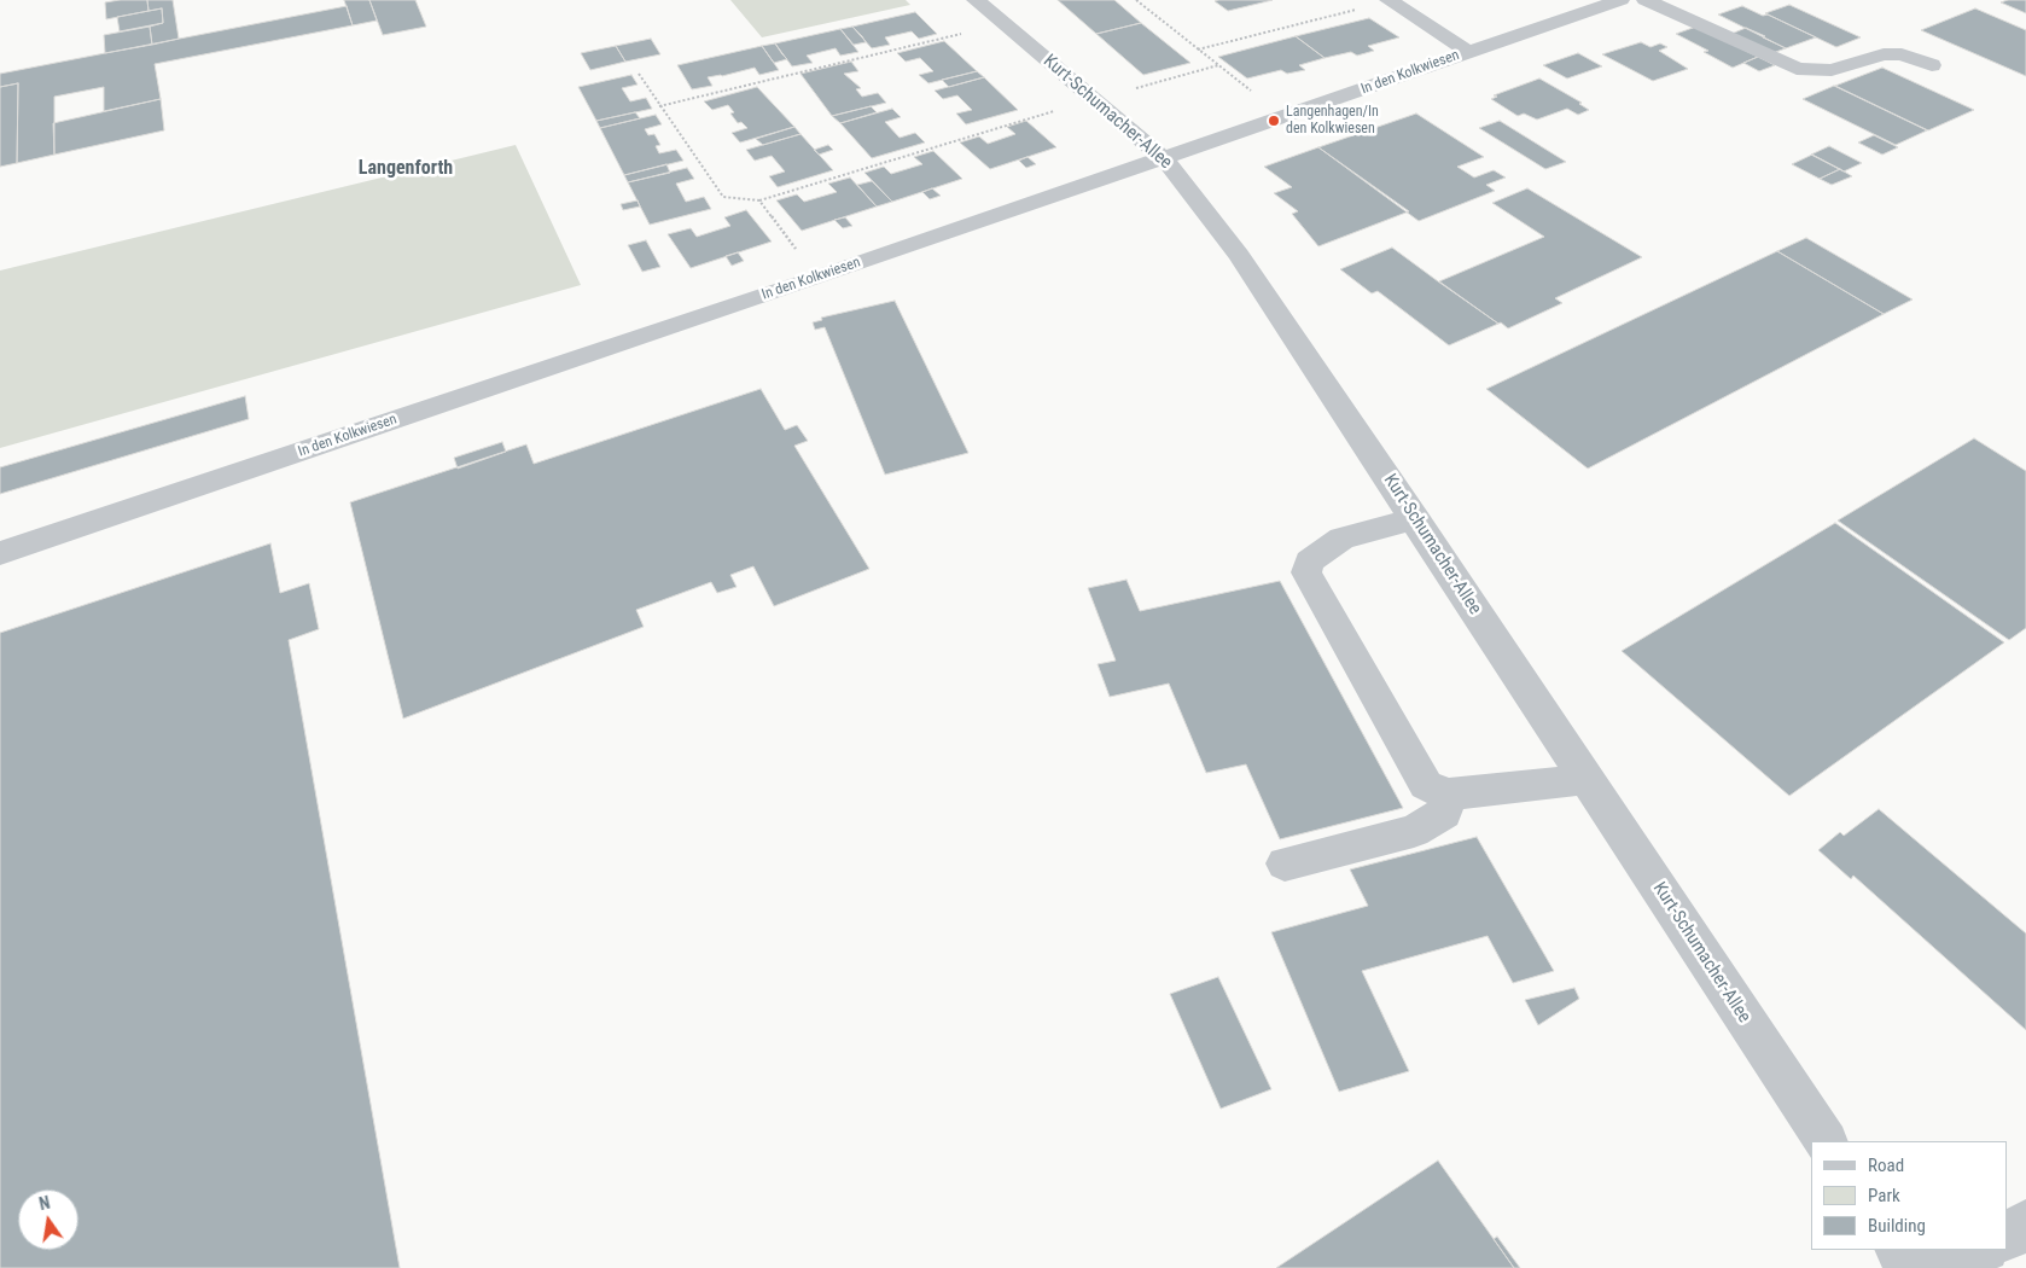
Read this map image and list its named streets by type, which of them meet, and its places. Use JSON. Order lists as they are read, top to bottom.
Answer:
{
  "streets": {
    "street": ["In den Kolkwiesen", "Kurt-Schumacher-Allee"]
  },
  "crossings": [
    ["In den Kolkwiesen", "Kurt-Schumacher-Allee"]
  ],
  "districts": ["Langenforth"],
  "places": ["Langenhagen/In den Kolkwiesen"],
  "legend": ["Road", "Park", "Building"],
  "north": "top"
}
